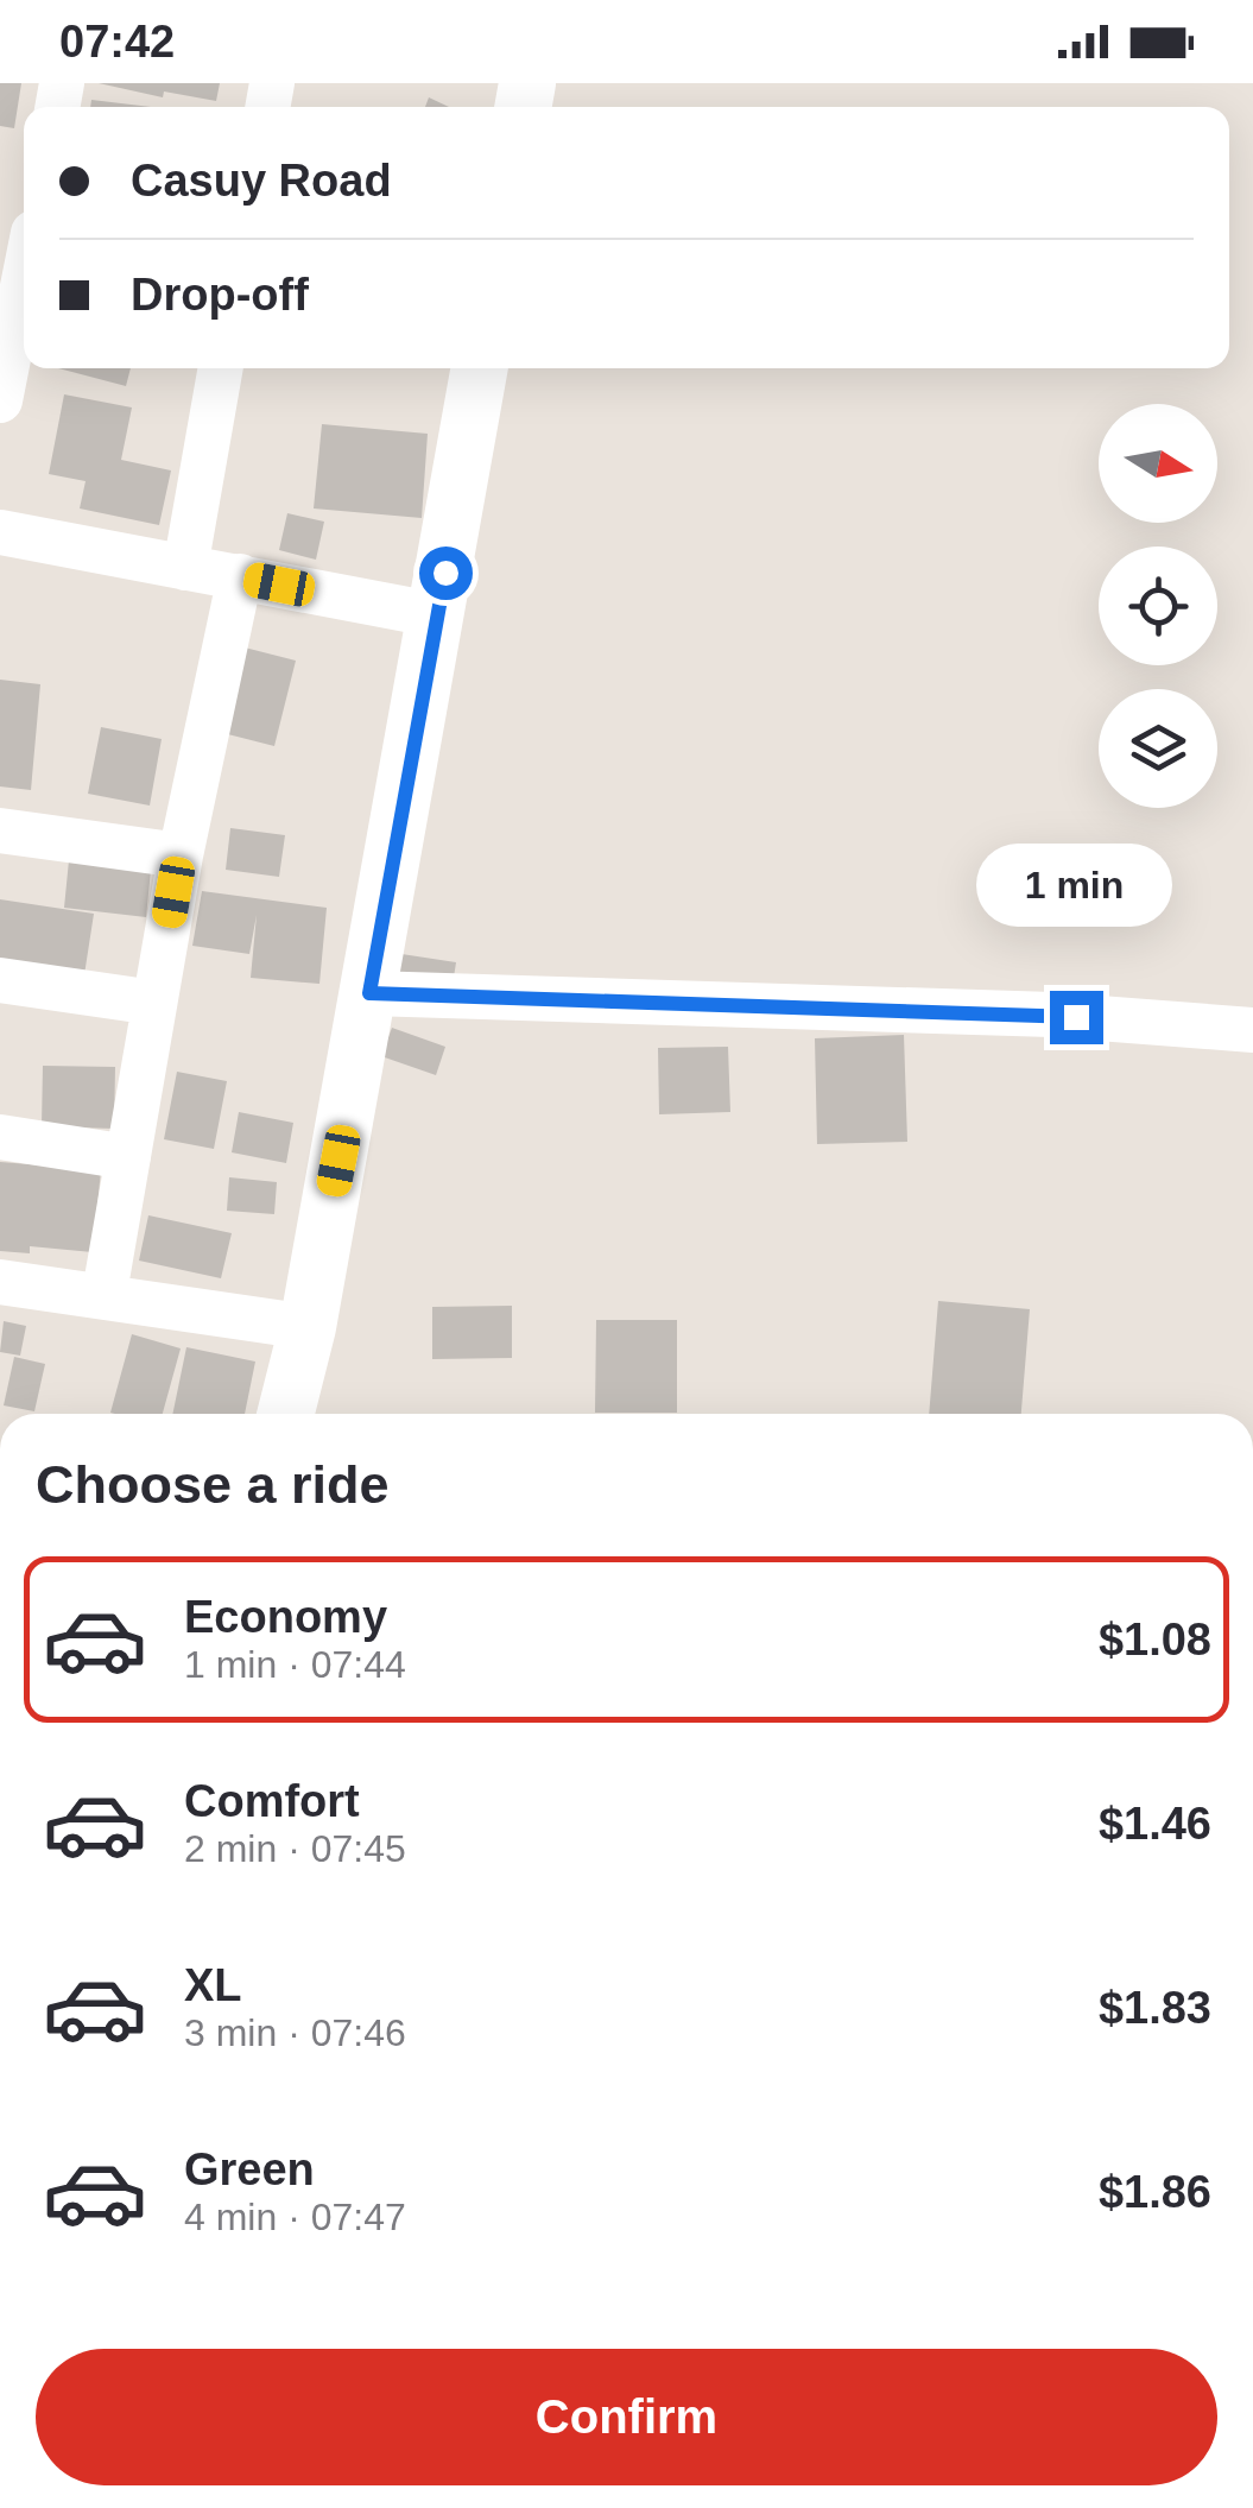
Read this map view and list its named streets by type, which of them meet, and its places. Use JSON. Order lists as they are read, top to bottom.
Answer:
{
  "north": "right",
  "page": {
    "status": "07:42",
    "banner": ["Casuy Road", "Drop-off"],
    "bubble": "1 min",
    "heading": "Choose a ride",
    "list": [
      {
        "name": "Economy",
        "note": "1 min · 07:44",
        "value": "$1.08"
      },
      {
        "name": "Comfort",
        "note": "2 min · 07:45",
        "value": "$1.46"
      },
      {
        "name": "XL",
        "note": "3 min · 07:46",
        "value": "$1.83"
      },
      {
        "name": "Green",
        "note": "4 min · 07:47",
        "value": "$1.86"
      }
    ],
    "buttons": "Confirm"
  }
}
